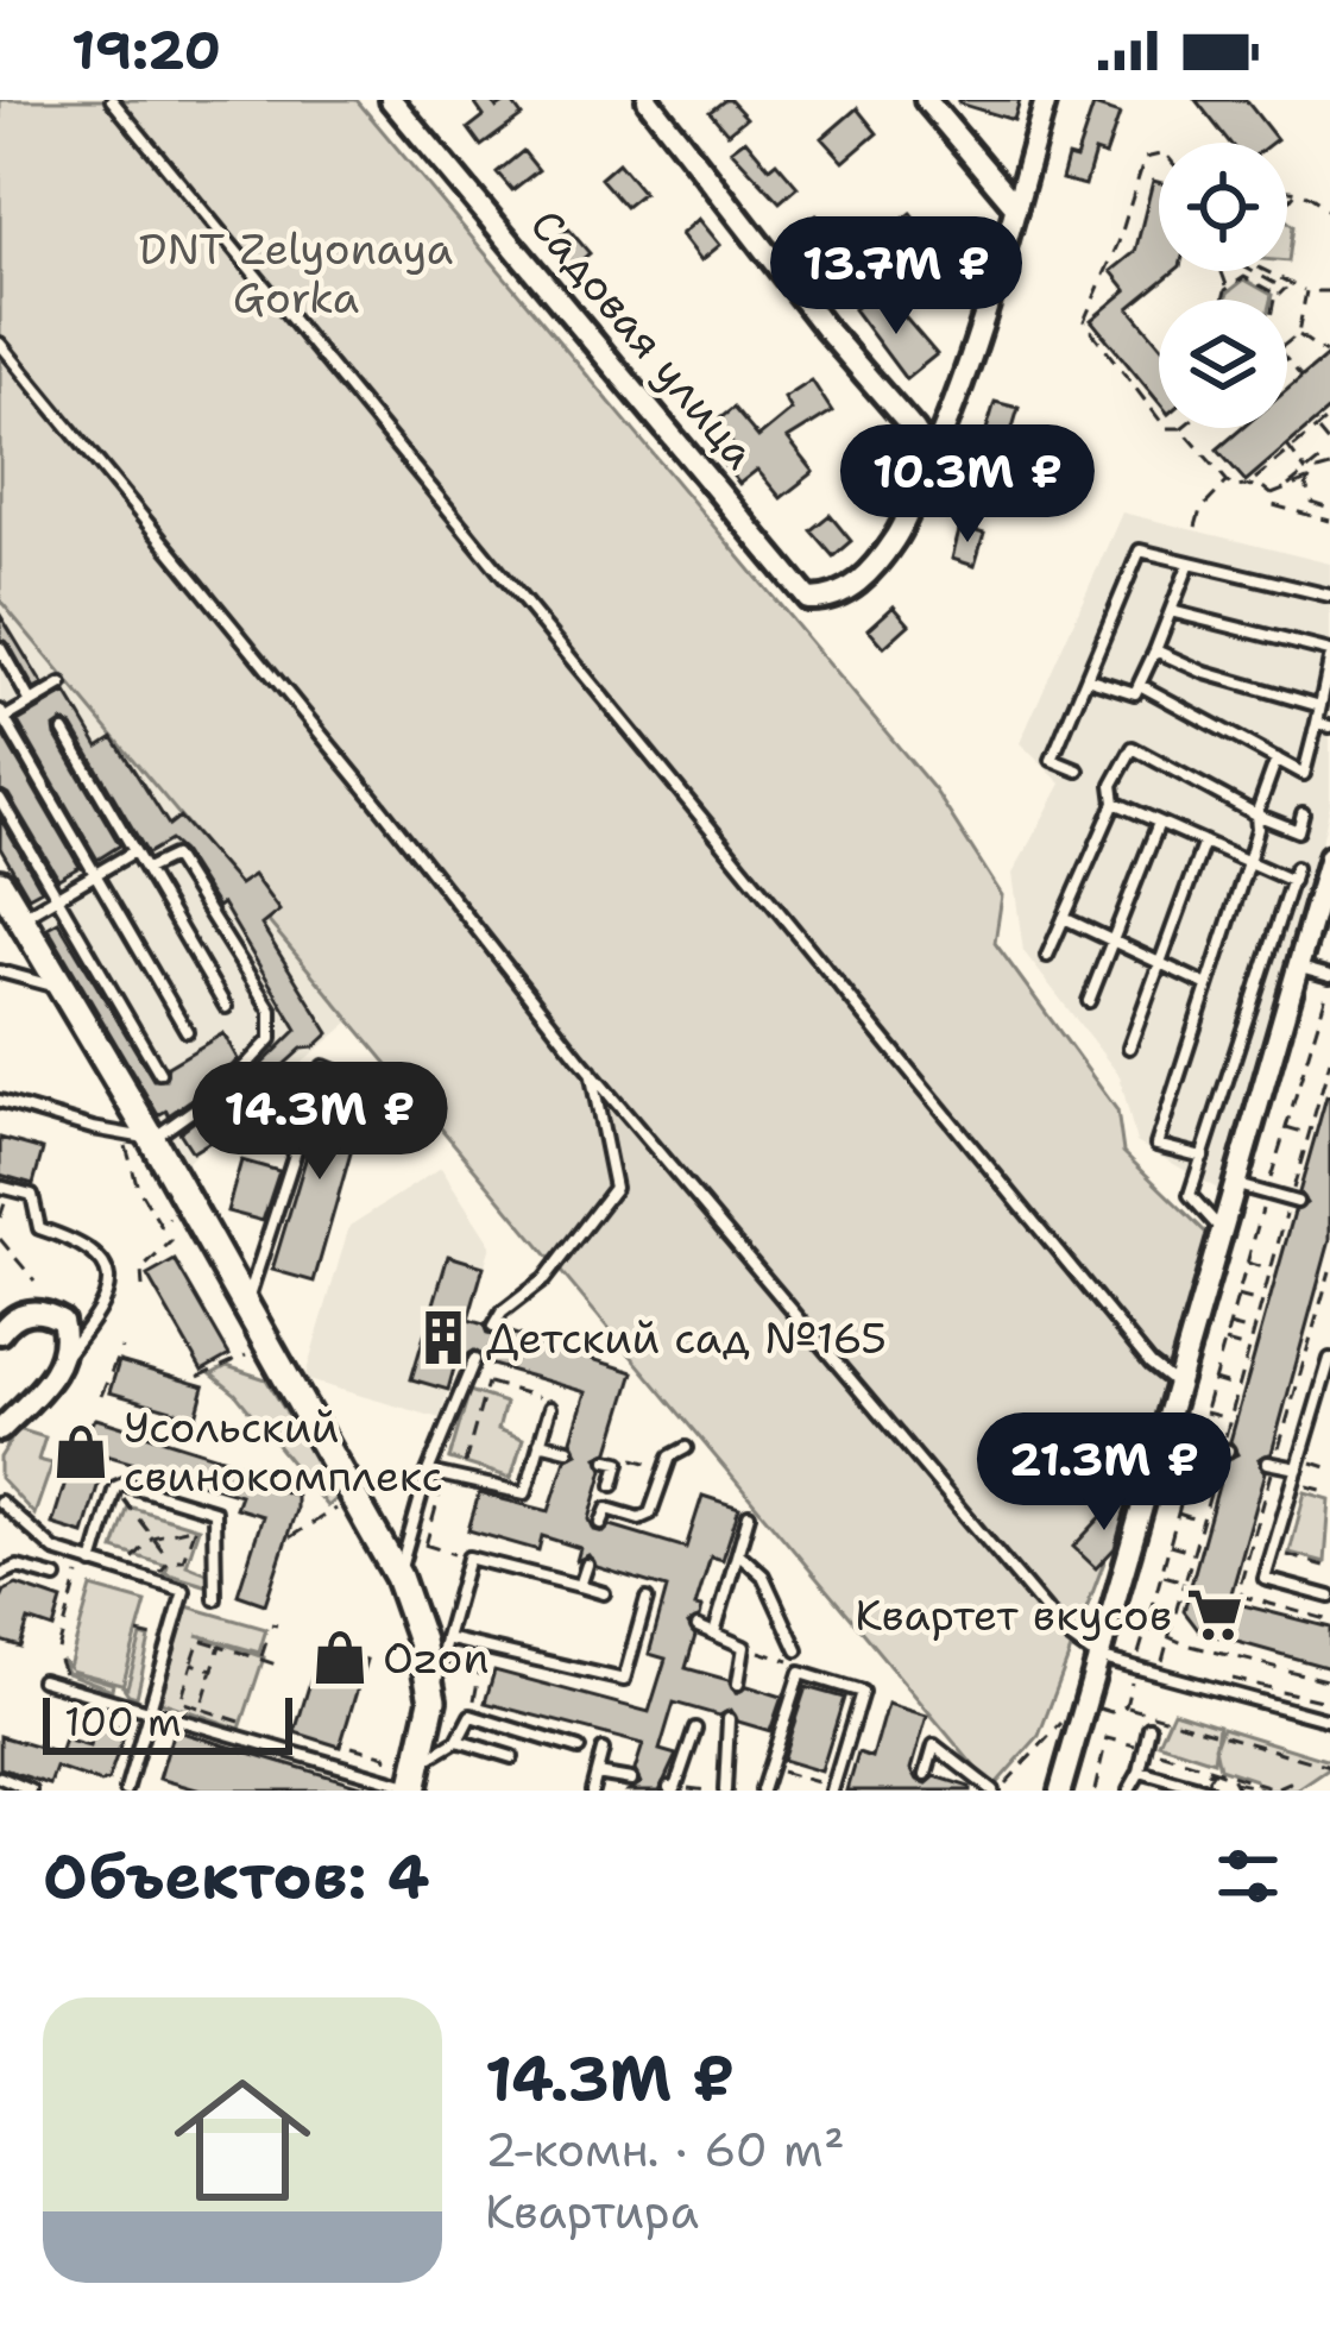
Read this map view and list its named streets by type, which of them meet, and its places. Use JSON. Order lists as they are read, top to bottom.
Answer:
{
  "streets": {
    "street": ["Садовая улица"]
  },
  "parks": ["DNT Zelyonaya Gorka"],
  "places": {
    "building": ["Детский сад №165"],
    "shop": ["Усольский свинокомплекс", "Ozon"],
    "supermarket": ["Квартет вкусов"]
  },
  "scale_bar": "100 m",
  "page": {
    "status": "19:20",
    "price": [
      "13.7M ₽",
      "10.3M ₽",
      "14.3M ₽",
      "21.3M ₽"
    ],
    "scale": "100 m",
    "heading": "Объектов: 4",
    "list": [
      {
        "name": "14.3M ₽",
        "note": "2-комн. · 60 m² · Квартира"
      }
    ]
  }
}
